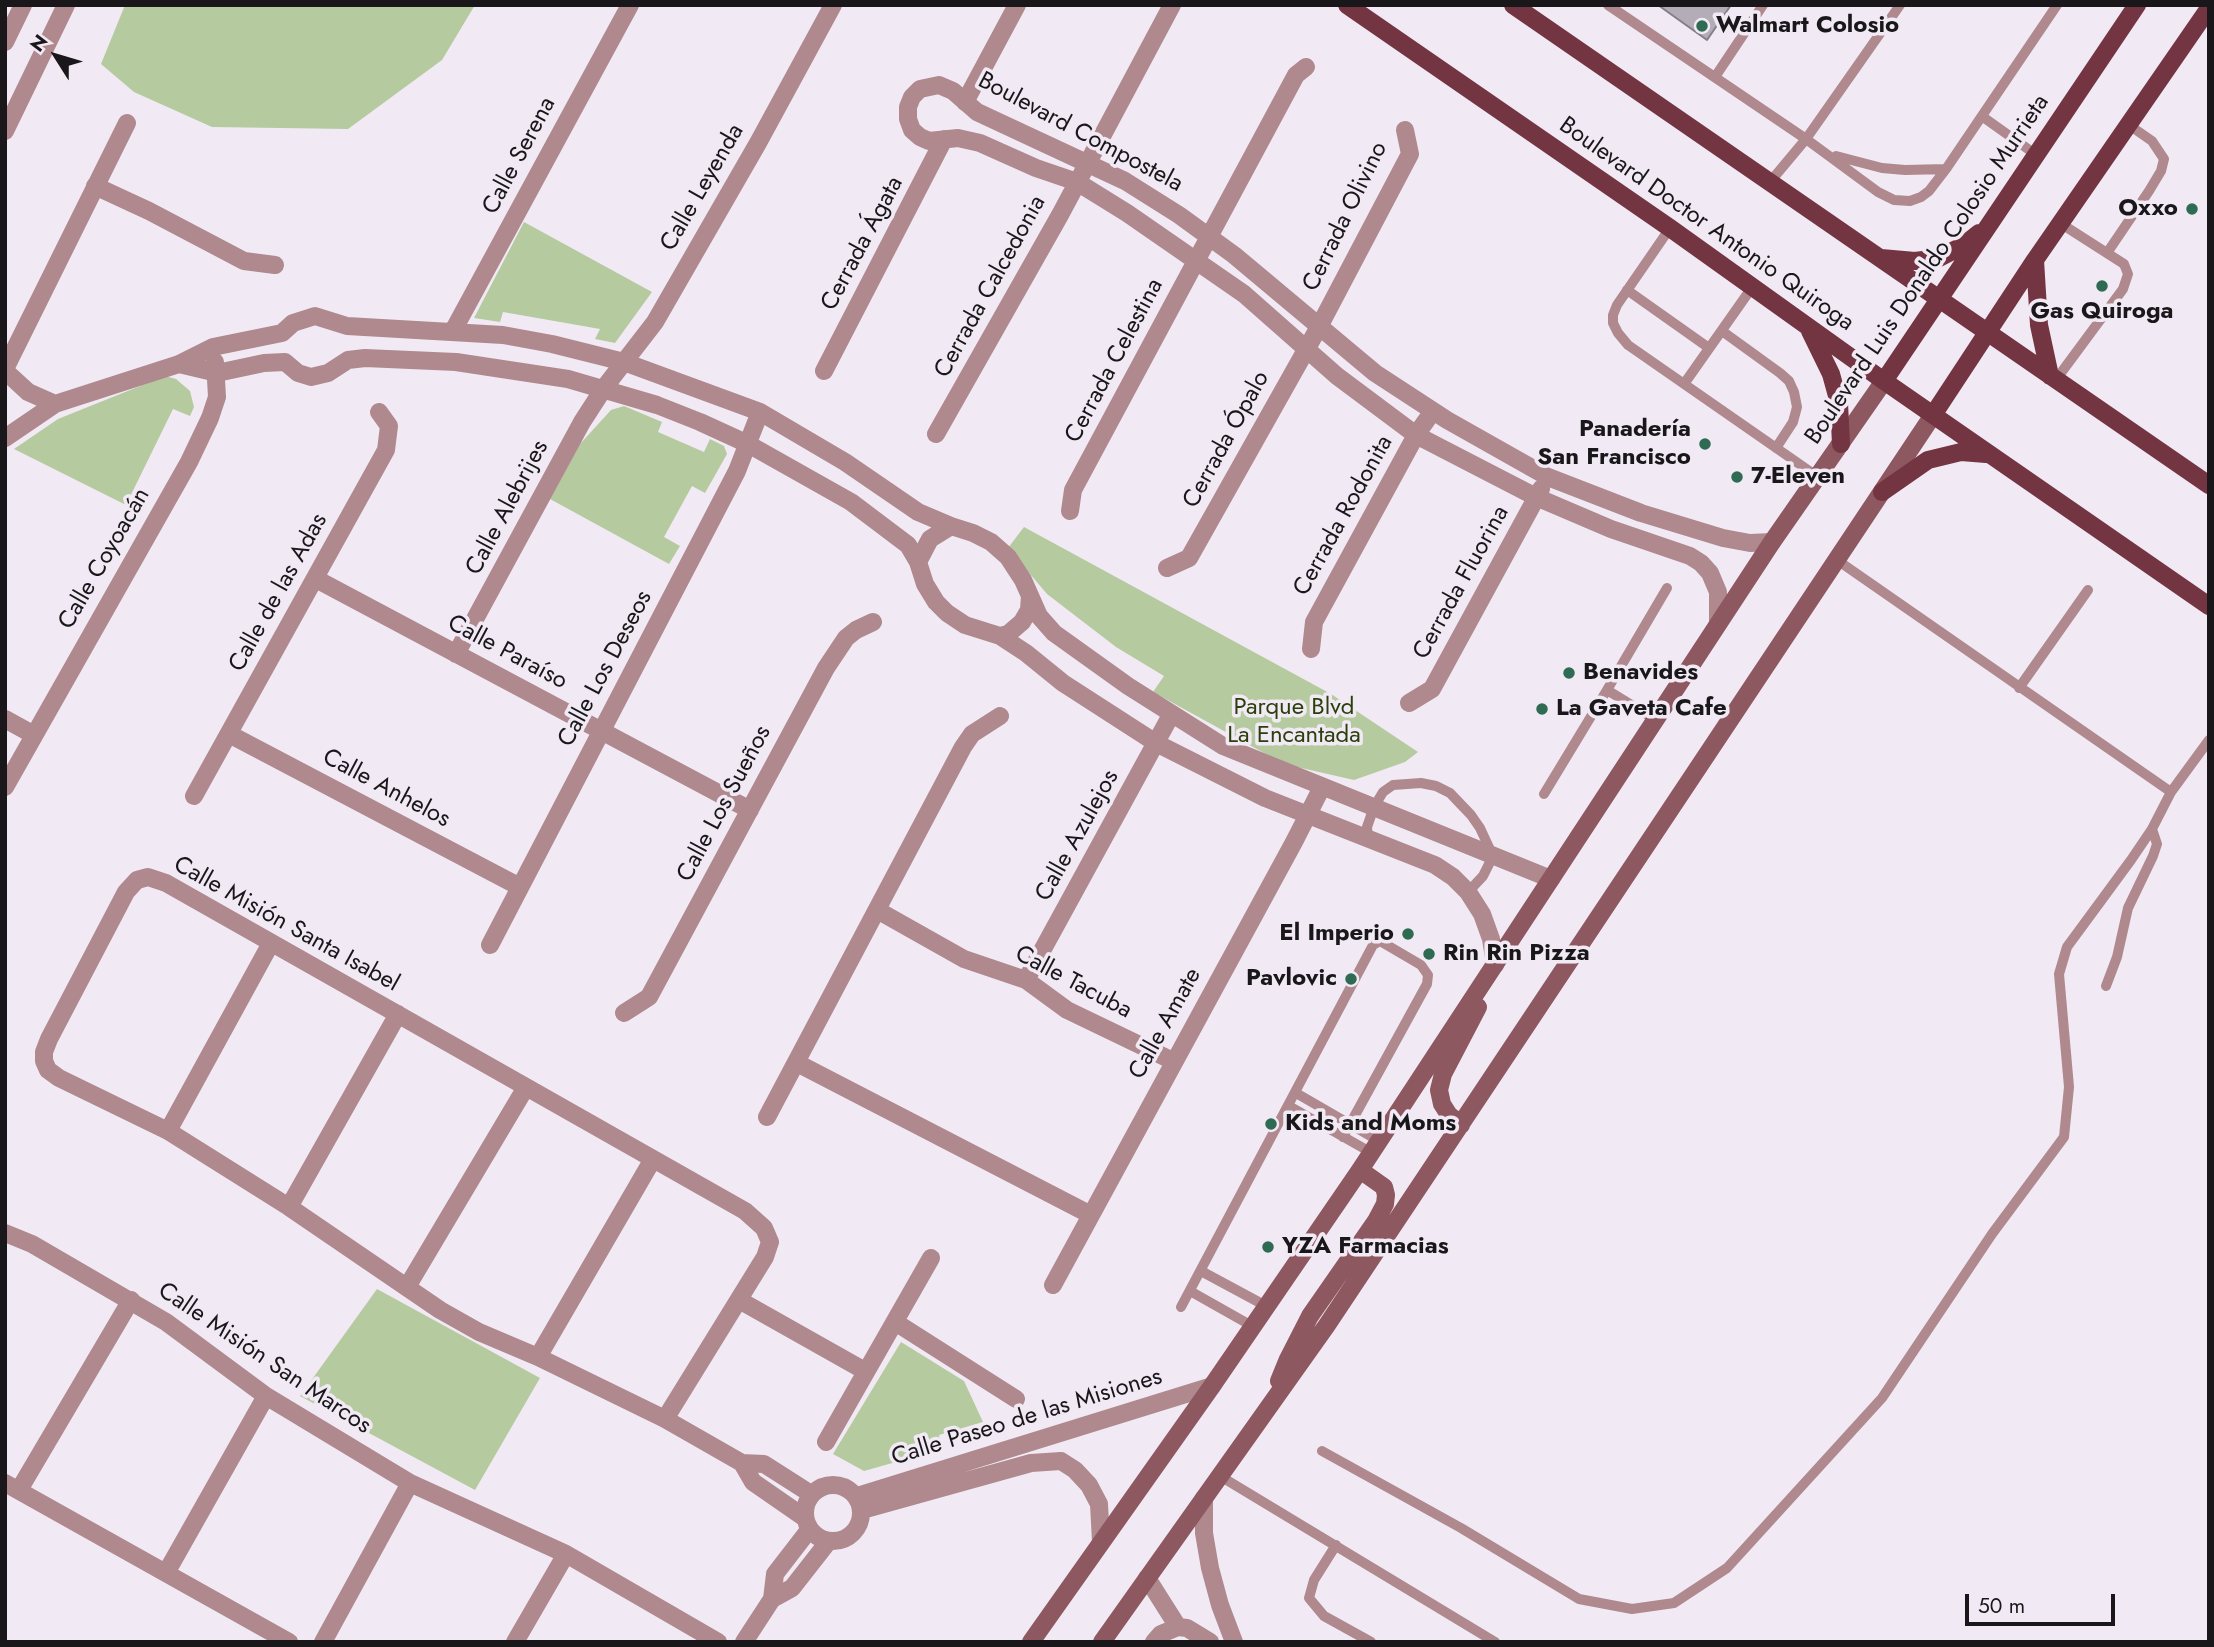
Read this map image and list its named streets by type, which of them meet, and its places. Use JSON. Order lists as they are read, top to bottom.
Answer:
{
  "streets": {
    "main road": ["Boulevard Doctor Antonio Quiroga", "Boulevard Luis Donaldo Colosio Murrieta"],
    "street": [
      "Boulevard Compostela",
      "Calle Serena",
      "Calle Leyenda",
      "Cerrada Olivino",
      "Cerrada Ágata",
      "Cerrada Calcedonia",
      "Cerrada Celestina",
      "Cerrada Ópalo",
      "Calle Alebrijes",
      "Cerrada Rodonita",
      "Calle Coyoacán",
      "Cerrada Fluorina",
      "Calle de las Adas",
      "Calle Paraíso",
      "Calle Los Deseos",
      "Calle Anhelos",
      "Calle Los Sueños",
      "Calle Azulejos",
      "Calle Misión Santa Isabel",
      "Calle Tacuba",
      "Calle Amate",
      "Calle Misión San Marcos",
      "Calle Paseo de las Misiones"
    ]
  },
  "crossings": [
    ["Boulevard Compostela", "Cerrada Olivino"],
    ["Boulevard Compostela", "Cerrada Ágata"],
    ["Boulevard Compostela", "Boulevard Luis Donaldo Colosio Murrieta"],
    ["Boulevard Compostela", "Cerrada Calcedonia"],
    ["Boulevard Compostela", "Cerrada Celestina"],
    ["Boulevard Compostela", "Cerrada Ópalo"],
    ["Boulevard Compostela", "Cerrada Rodonita"],
    ["Boulevard Compostela", "Cerrada Fluorina"],
    ["Calle Leyenda", "Calle Alebrijes"],
    ["Cerrada Olivino", "Cerrada Ópalo"],
    ["Boulevard Doctor Antonio Quiroga", "Boulevard Luis Donaldo Colosio Murrieta"],
    ["Boulevard Luis Donaldo Colosio Murrieta", "Calle Paseo de las Misiones"],
    ["Calle Alebrijes", "Calle Paraíso"],
    ["Calle de las Adas", "Calle Paraíso"],
    ["Calle de las Adas", "Calle Anhelos"],
    ["Calle Paraíso", "Calle Los Deseos"],
    ["Calle Paraíso", "Calle Los Sueños"],
    ["Calle Los Deseos", "Calle Anhelos"],
    ["Calle Azulejos", "Calle Tacuba"],
    ["Calle Misión Santa Isabel", "Calle Paseo de las Misiones"],
    ["Calle Tacuba", "Calle Amate"]
  ],
  "parks": ["Parque Blvd La Encantada"],
  "places": [
    "Walmart Colosio",
    "Oxxo",
    "Gas Quiroga",
    "Panadería San Francisco",
    "7-Eleven",
    "Benavides",
    "La Gaveta Cafe",
    "El Imperio",
    "Rin Rin Pizza",
    "Pavlovic",
    "Kids and Moms",
    "YZA Farmacias"
  ],
  "scale_bar": "50 m",
  "north": "top left"
}
